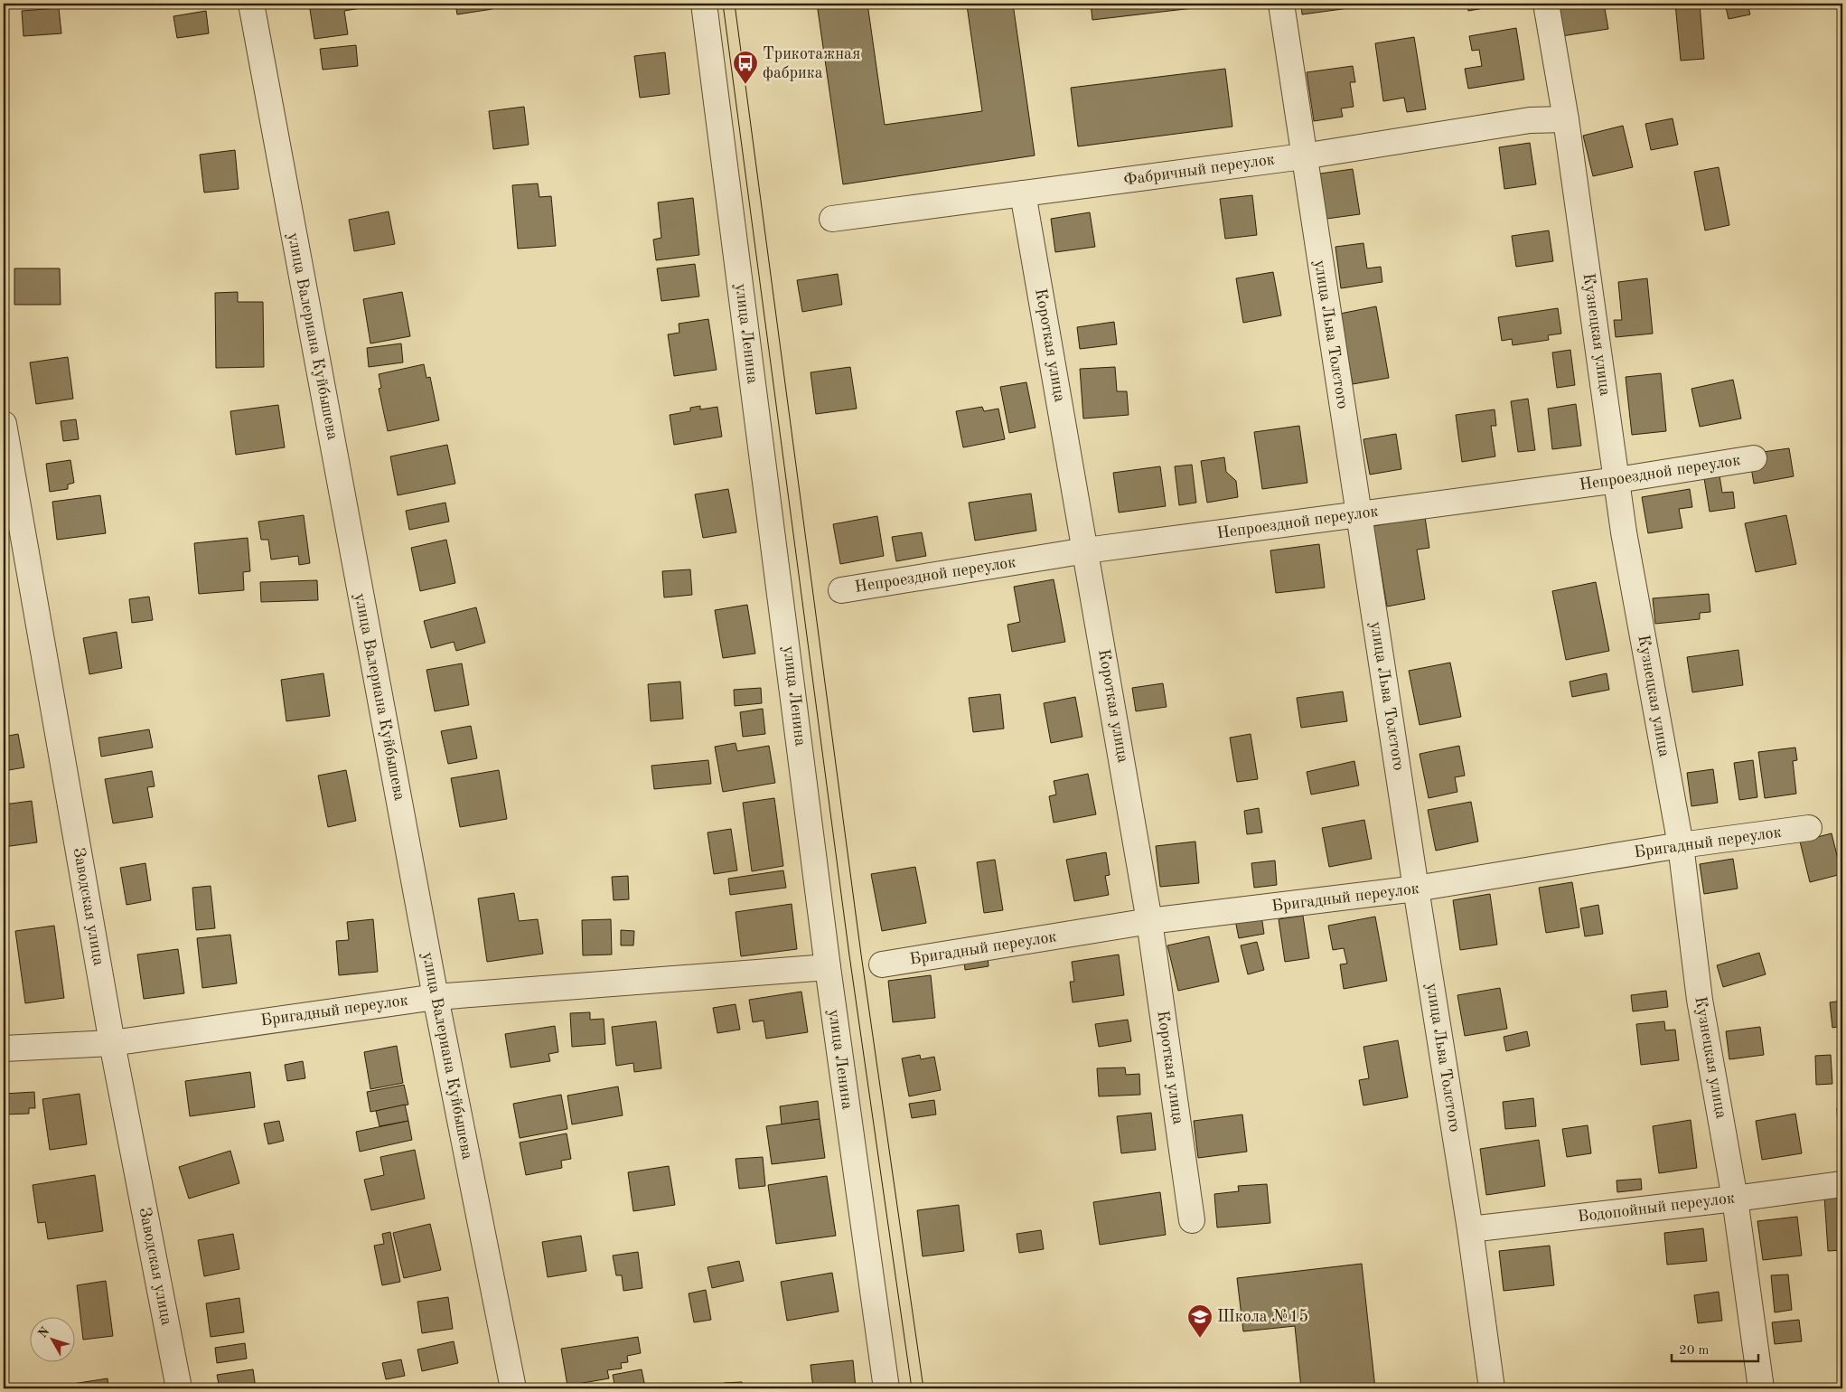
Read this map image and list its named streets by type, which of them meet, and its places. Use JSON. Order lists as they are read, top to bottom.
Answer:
{
  "streets": {
    "street": [
      "Фабричный переулок",
      "улица Ленина",
      "улица Льва Толстого",
      "Кузнецкая улица",
      "улица Валериана Куйбышева",
      "Короткая улица",
      "Непроездной переулок",
      "Бригадный переулок",
      "Заводская улица",
      "Водопойный переулок"
    ]
  },
  "crossings": [
    ["Фабричный переулок", "улица Льва Толстого"],
    ["Фабричный переулок", "Кузнецкая улица"],
    ["Фабричный переулок", "Короткая улица"],
    ["улица Ленина", "Бригадный переулок"],
    ["улица Льва Толстого", "Непроездной переулок"],
    ["улица Льва Толстого", "Бригадный переулок"],
    ["улица Льва Толстого", "Водопойный переулок"],
    ["Кузнецкая улица", "Непроездной переулок"],
    ["Кузнецкая улица", "Бригадный переулок"],
    ["Кузнецкая улица", "Водопойный переулок"],
    ["улица Валериана Куйбышева", "Бригадный переулок"],
    ["Короткая улица", "Непроездной переулок"],
    ["Короткая улица", "Бригадный переулок"],
    ["Бригадный переулок", "Заводская улица"]
  ],
  "places": {
    "bus stop": ["Трикотажная фабрика"],
    "school or university": ["Школа №15"]
  },
  "scale_bar": "20 m",
  "north": "top left"
}
